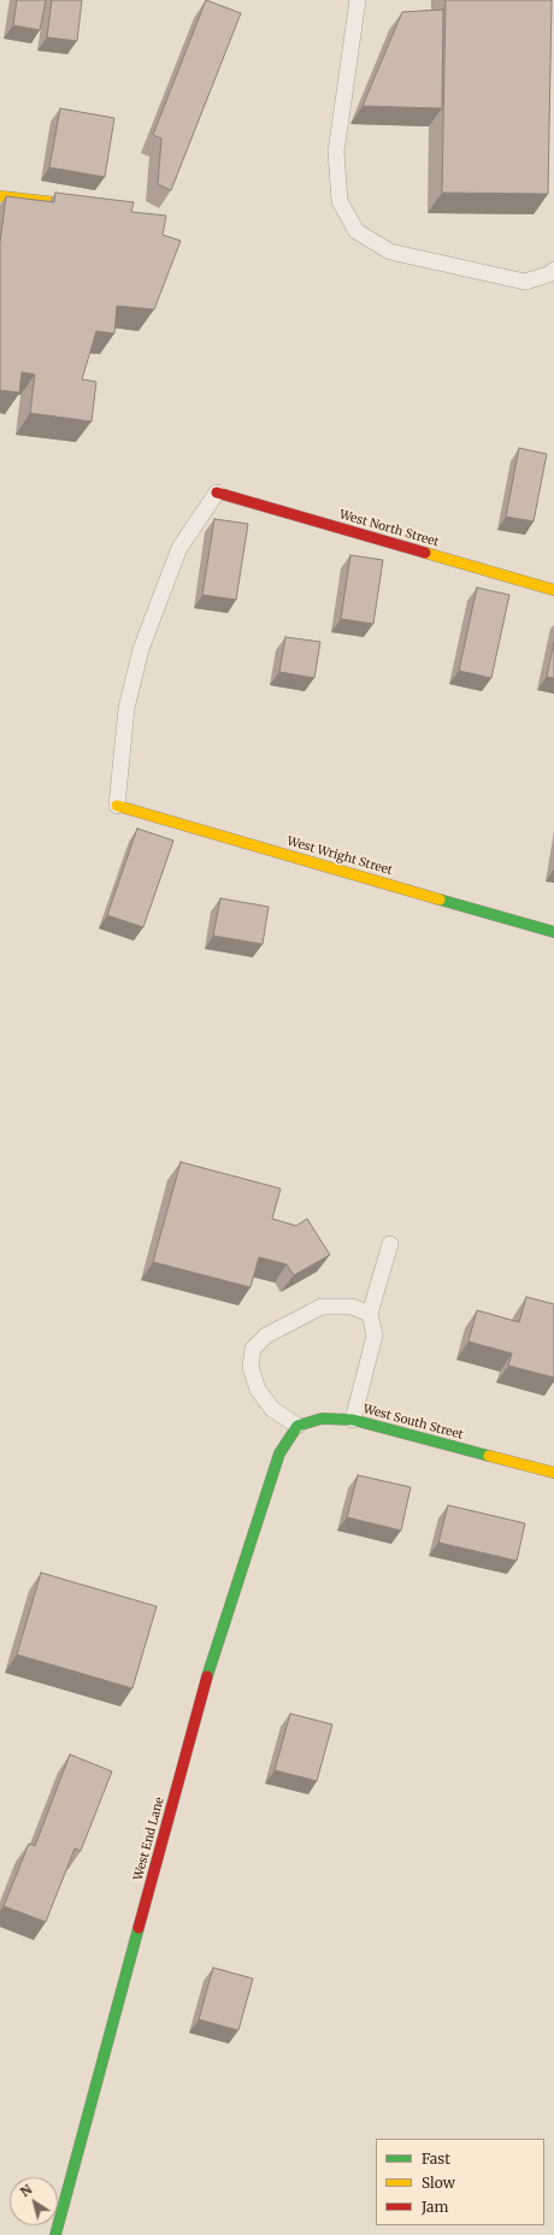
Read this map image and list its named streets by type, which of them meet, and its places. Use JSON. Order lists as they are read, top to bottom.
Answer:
{
  "streets": {
    "street": [
      "West North Street",
      "West Wright Street",
      "West South Street",
      "West End Lane"
    ]
  },
  "crossings": [
    ["West South Street", "West End Lane"]
  ],
  "legend": ["Fast", "Slow", "Jam"],
  "north": "top left"
}
